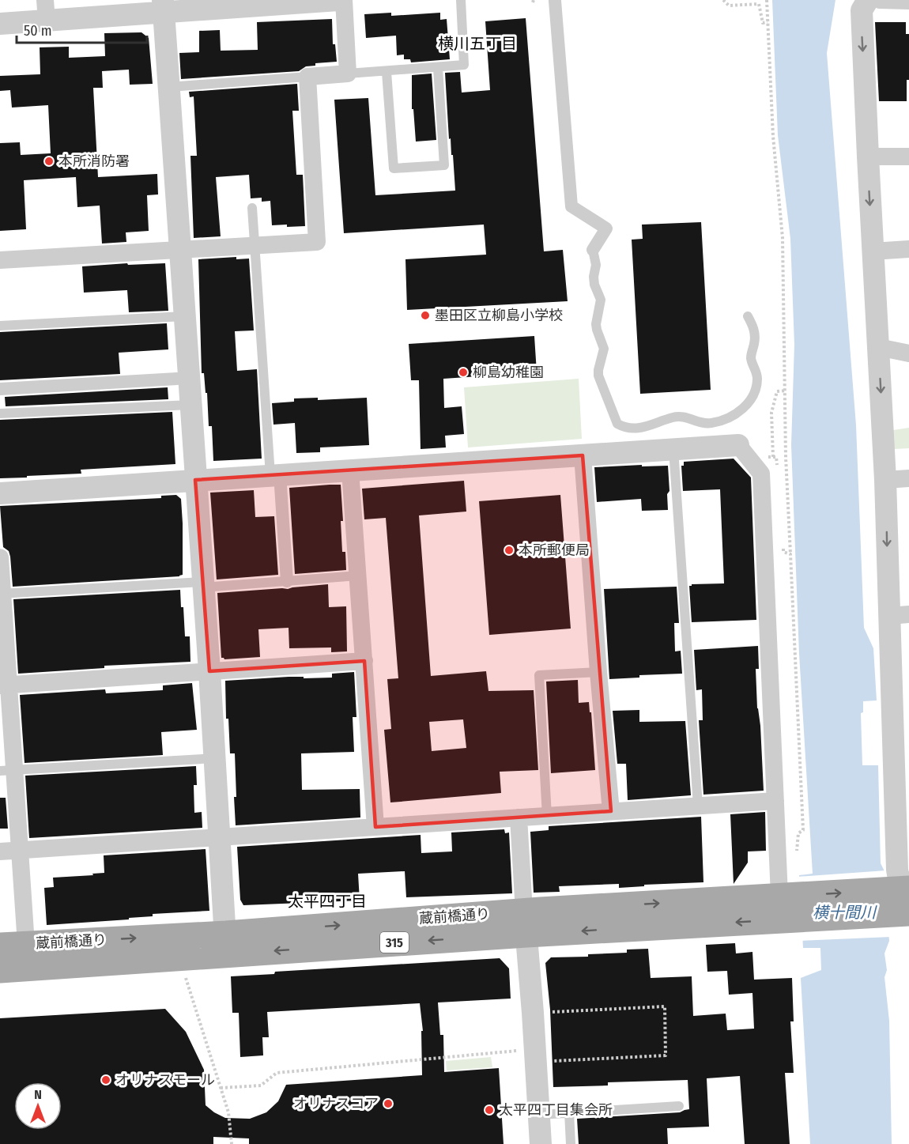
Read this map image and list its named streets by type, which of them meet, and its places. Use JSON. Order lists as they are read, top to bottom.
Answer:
{
  "streets": {
    "main road": ["蔵前橋通り", "315"]
  },
  "districts": ["横川五丁目", "太平四丁目"],
  "water": ["横十間川"],
  "places": [
    "本所消防署",
    "墨田区立柳島小学校",
    "柳島幼稚園",
    "本所郵便局",
    "オリナスモール",
    "オリナスコア",
    "太平四丁目集会所"
  ],
  "scale_bar": "50 m",
  "north": "top"
}
